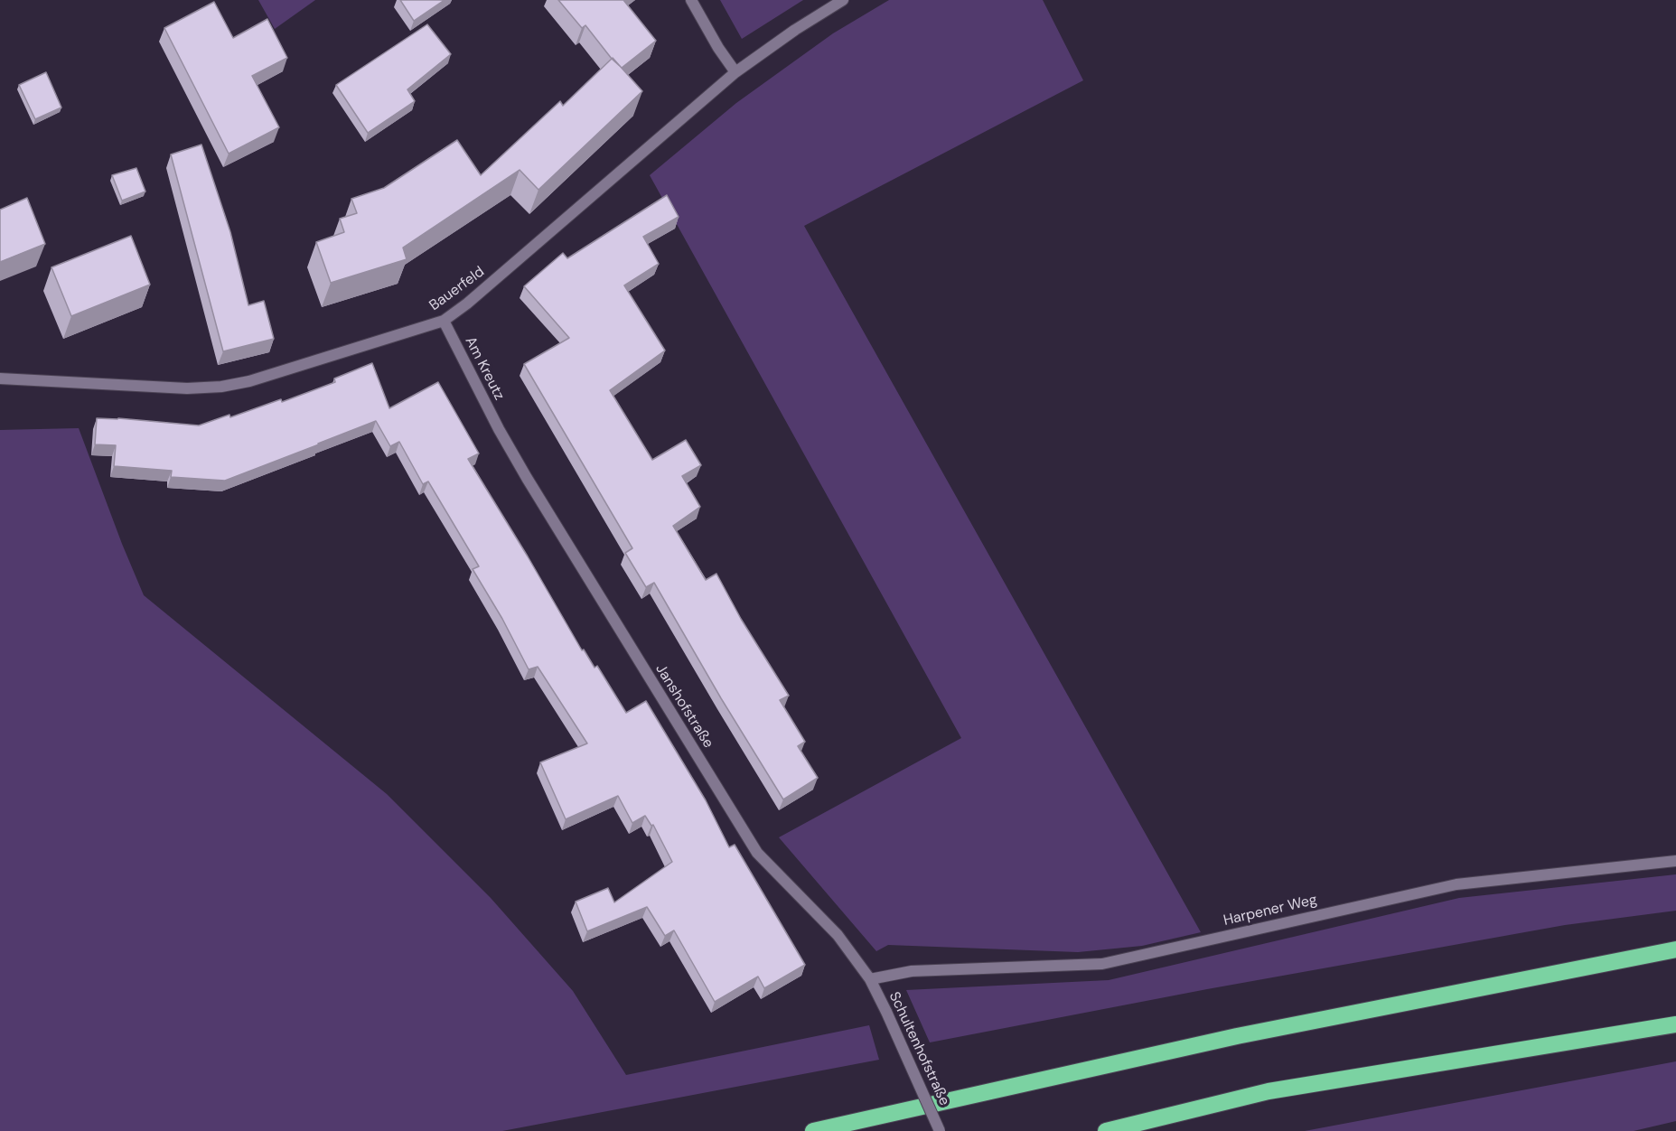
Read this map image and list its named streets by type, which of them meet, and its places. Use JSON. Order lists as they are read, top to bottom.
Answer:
{
  "streets": {
    "street": [
      "Bauerfeld",
      "Am Kreutz",
      "Janshofstraße",
      "Harpener Weg",
      "Schultenhofstraße"
    ]
  },
  "crossings": [
    ["Bauerfeld", "Am Kreutz"],
    ["Am Kreutz", "Janshofstraße"],
    ["Janshofstraße", "Harpener Weg"],
    ["Janshofstraße", "Schultenhofstraße"],
    ["Harpener Weg", "Schultenhofstraße"]
  ]
}
